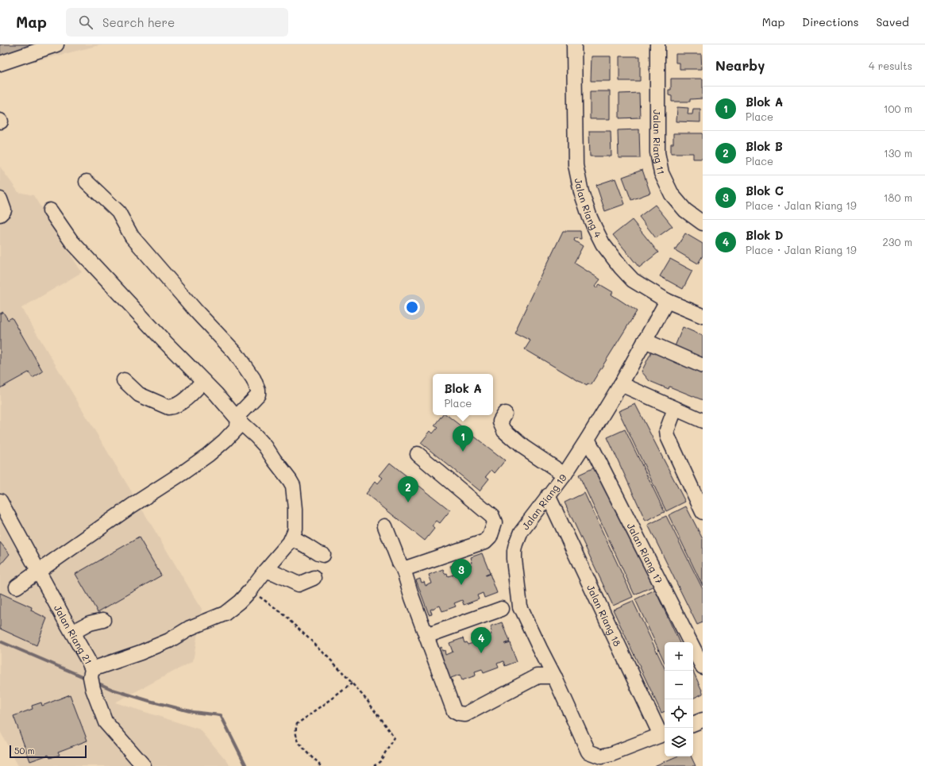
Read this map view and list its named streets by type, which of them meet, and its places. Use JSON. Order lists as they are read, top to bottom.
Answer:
{
  "streets": {
    "street": [
      "Jalan Riang 11",
      "Jalan Riang 4",
      "Jalan Riang 19",
      "Jalan Riang 17",
      "Jalan Riang 18",
      "Jalan Riang 21"
    ]
  },
  "crossings": [
    ["Jalan Riang 4", "Jalan Riang 19"],
    ["Jalan Riang 19", "Jalan Riang 17"],
    ["Jalan Riang 19", "Jalan Riang 18"]
  ],
  "scale_bar": "50 m",
  "page": {
    "header": "Map",
    "search": "Search here",
    "nav": ["Map", "Directions", "Saved"],
    "heading": ["Nearby", "4 results"],
    "list": [
      {
        "mark": "1",
        "name": "Blok A",
        "note": "Place",
        "value": "100 m"
      },
      {
        "mark": "2",
        "name": "Blok B",
        "note": "Place",
        "value": "130 m"
      },
      {
        "mark": "3",
        "name": "Blok C",
        "note": "Place · Jalan Riang 19",
        "value": "180 m"
      },
      {
        "mark": "4",
        "name": "Blok D",
        "note": "Place · Jalan Riang 19",
        "value": "230 m"
      }
    ],
    "popup": ["Blok A", "Place"],
    "pins": [
      "1",
      "2",
      "3",
      "4"
    ],
    "map_buttons": ["+", "−"],
    "scale": "50 m"
  }
}
